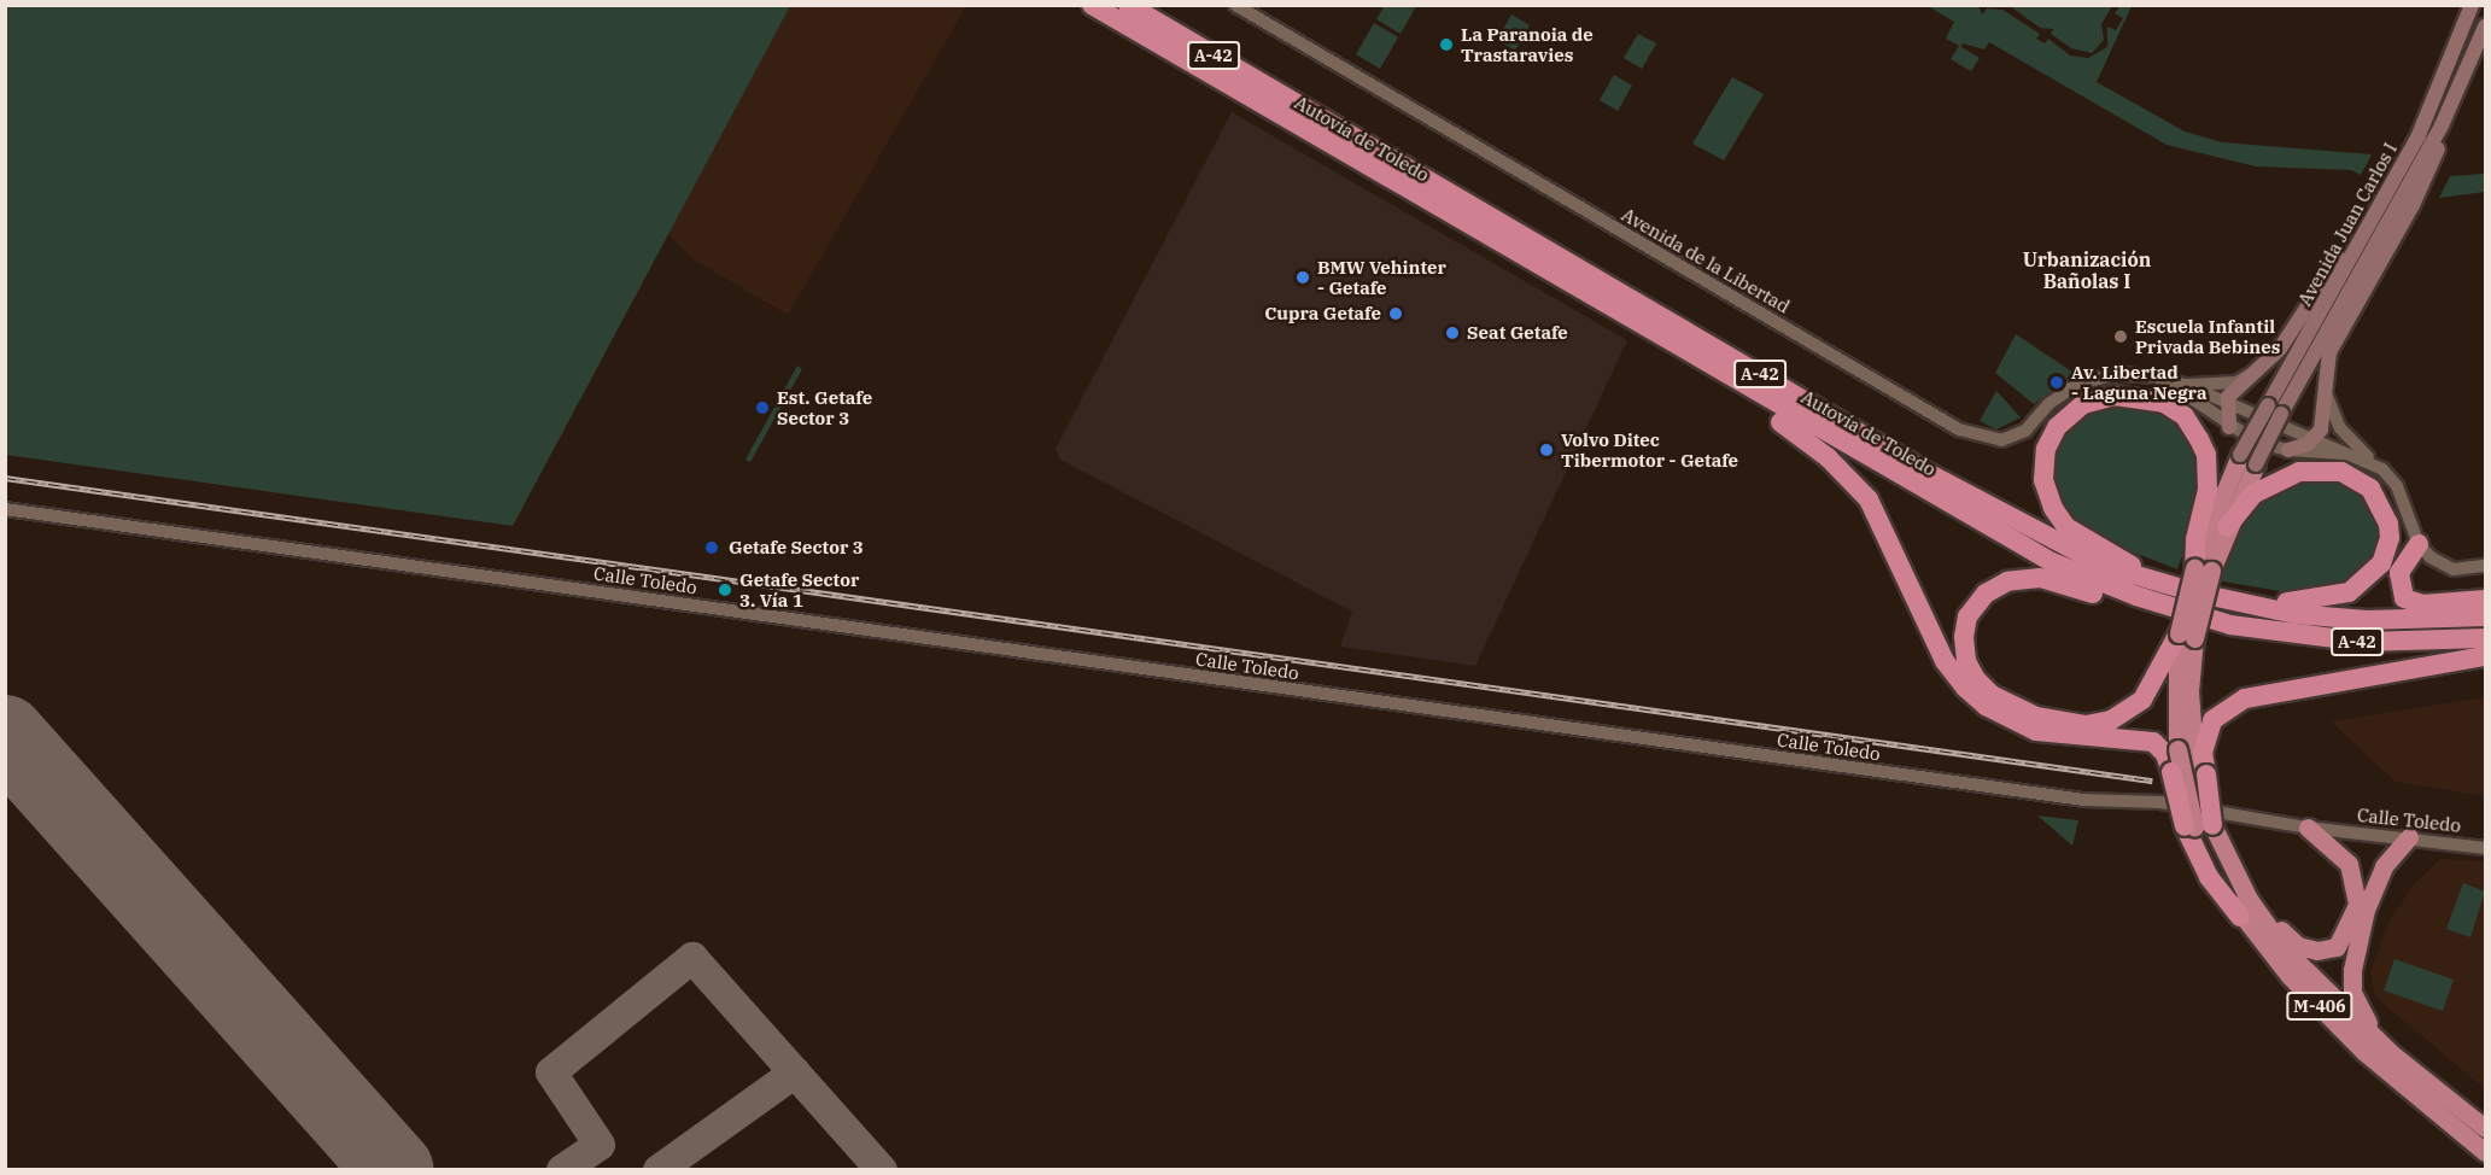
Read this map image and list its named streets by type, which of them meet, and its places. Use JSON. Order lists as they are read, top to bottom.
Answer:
{
  "streets": {
    "highway": ["A-42", "Autovía de Toledo", "M-406"],
    "main road": ["Avenida Juan Carlos I"],
    "street": ["Avenida de la Libertad", "Calle Toledo"]
  },
  "districts": ["Urbanización Bañolas I"],
  "places": [
    "La Paranoia de Trastaravies",
    "BMW Vehinter - Getafe",
    "Cupra Getafe",
    "Seat Getafe",
    "Escuela Infantil Privada Bebines",
    "Av. Libertad - Laguna Negra",
    "Est. Getafe Sector 3",
    "Volvo Ditec Tibermotor - Getafe",
    "Getafe Sector 3",
    "Getafe Sector 3. Vía 1"
  ]
}
